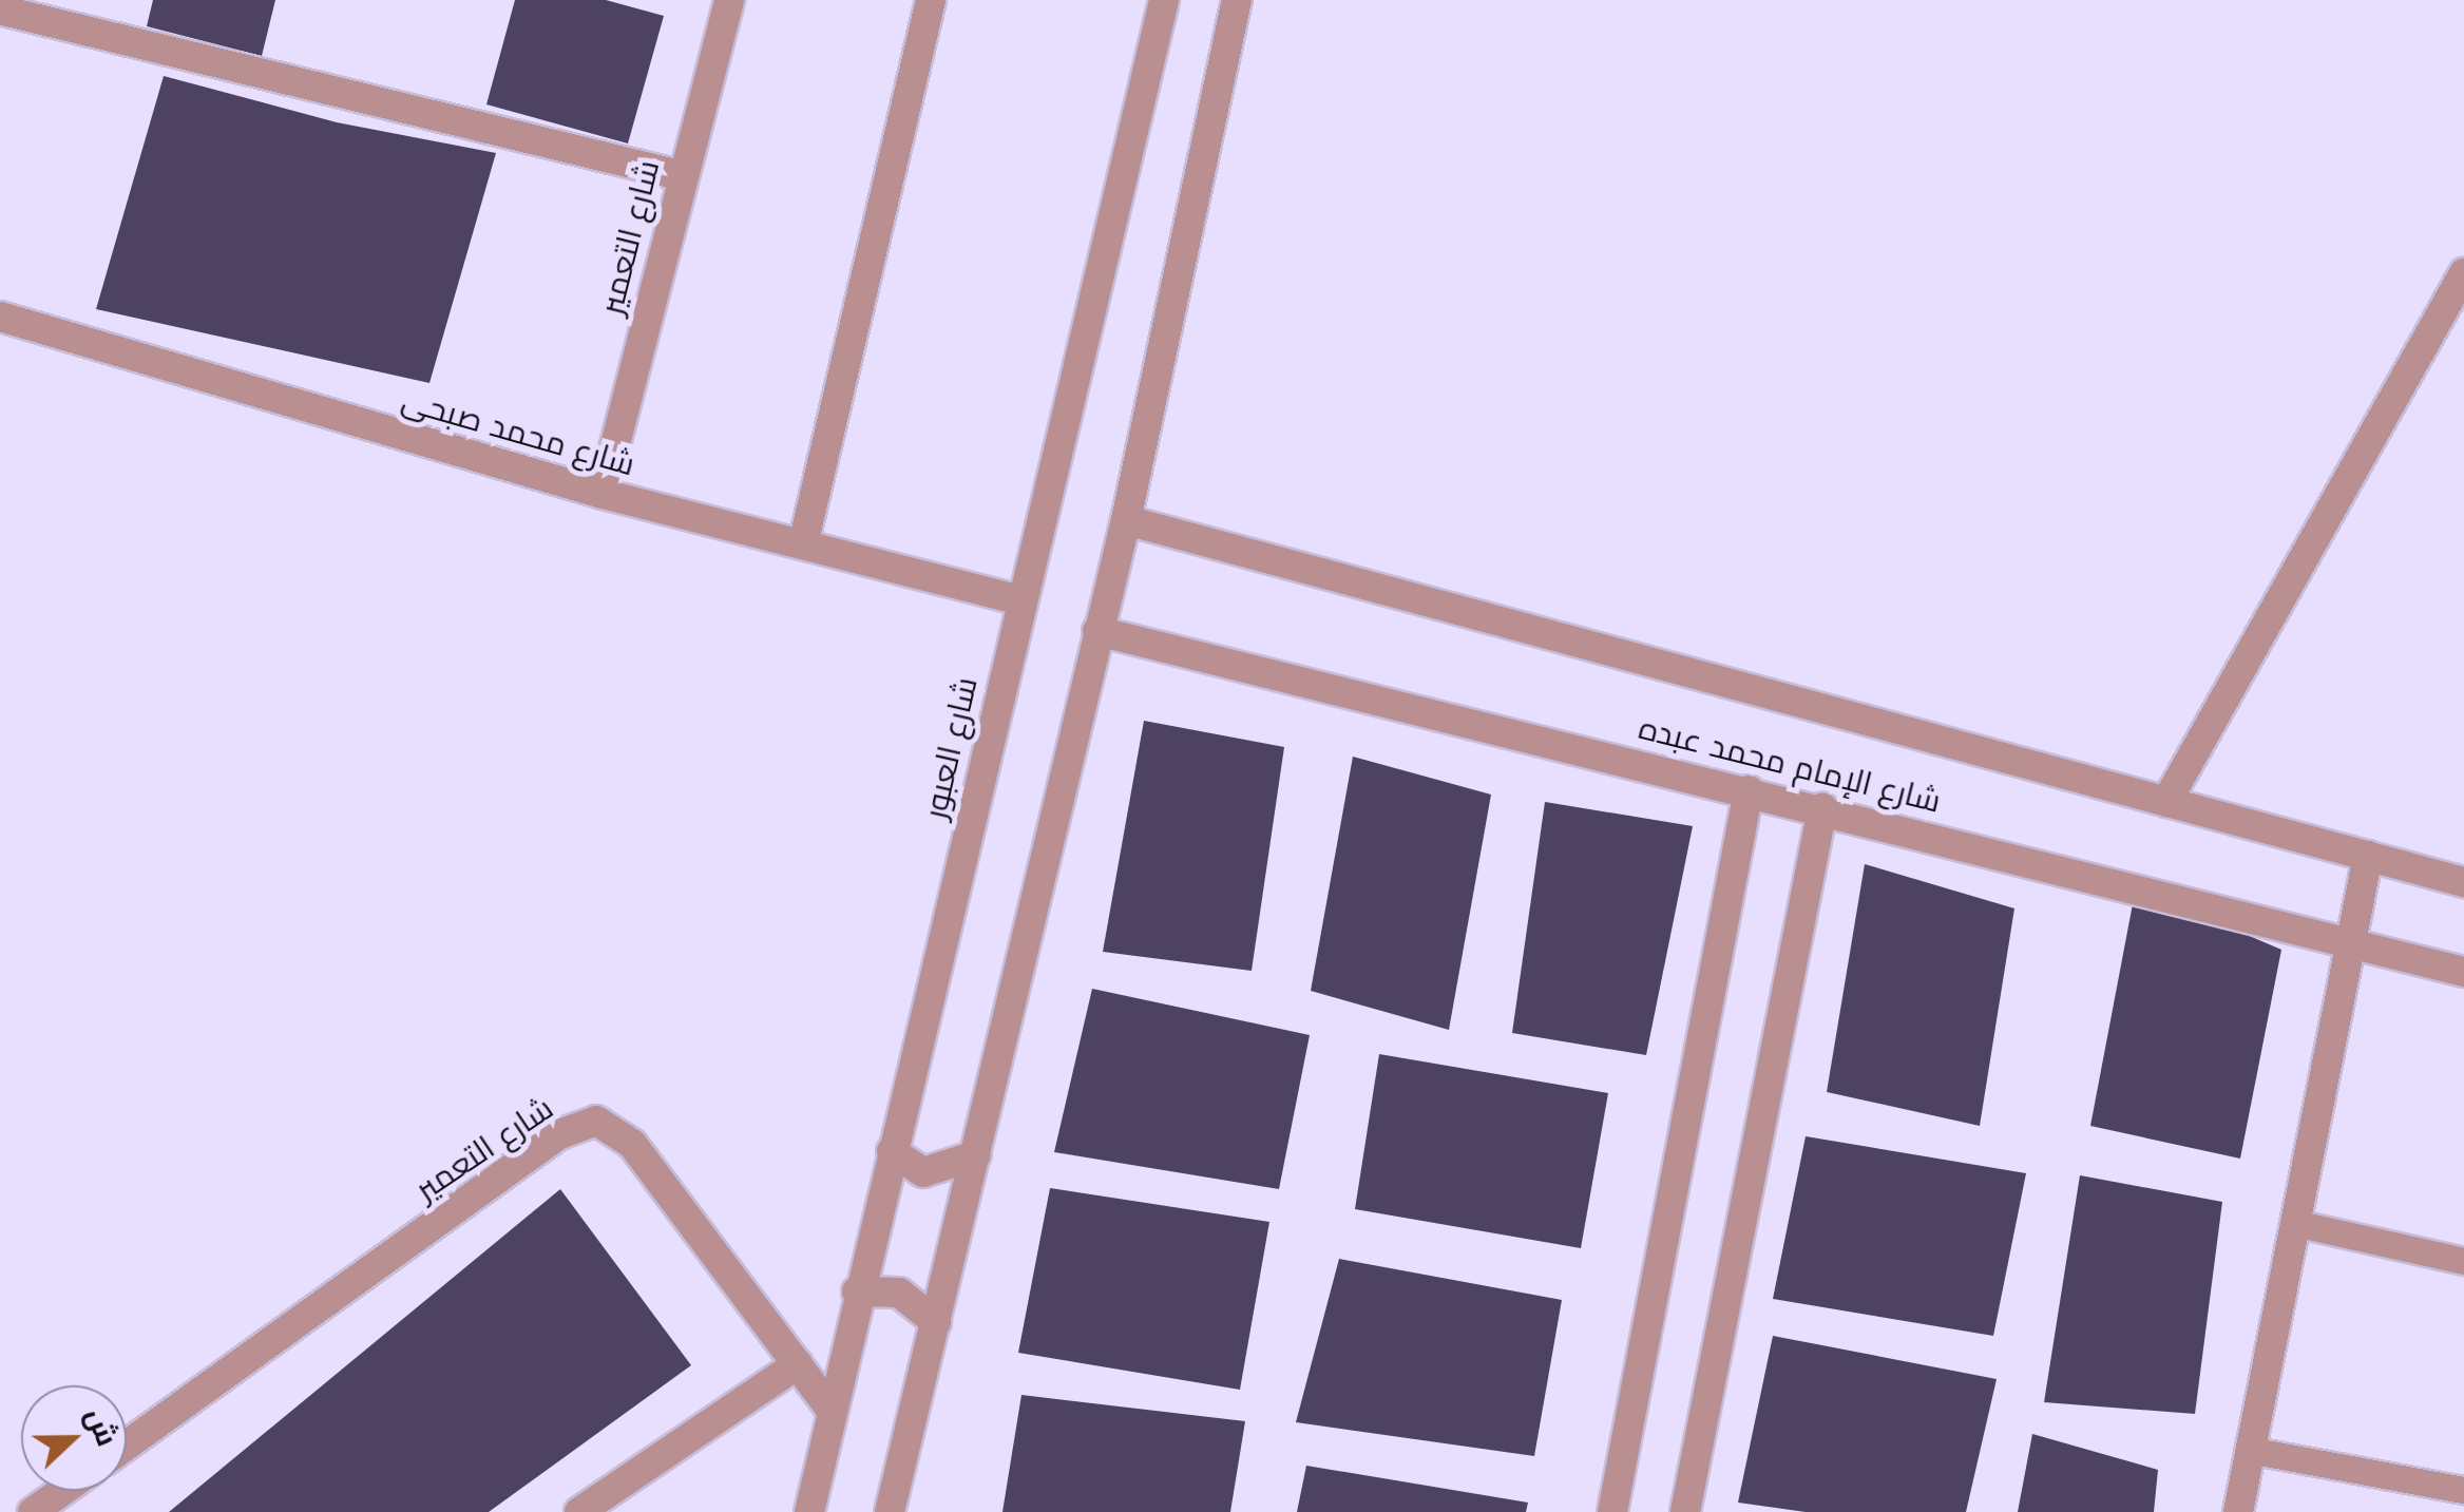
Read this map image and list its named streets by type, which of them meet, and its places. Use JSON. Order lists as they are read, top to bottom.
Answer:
{
  "streets": {
    "street": [
      "شارع التعمير",
      "شارع محمد صبحى",
      "شارع العبور",
      "شارع الإمام محمد عبده"
    ]
  },
  "crossings": [
    ["شارع التعمير", "شارع محمد صبحى"],
    ["شارع التعمير", "شارع العبور"],
    ["شارع محمد صبحى", "شارع العبور"]
  ],
  "north": "right"
}
